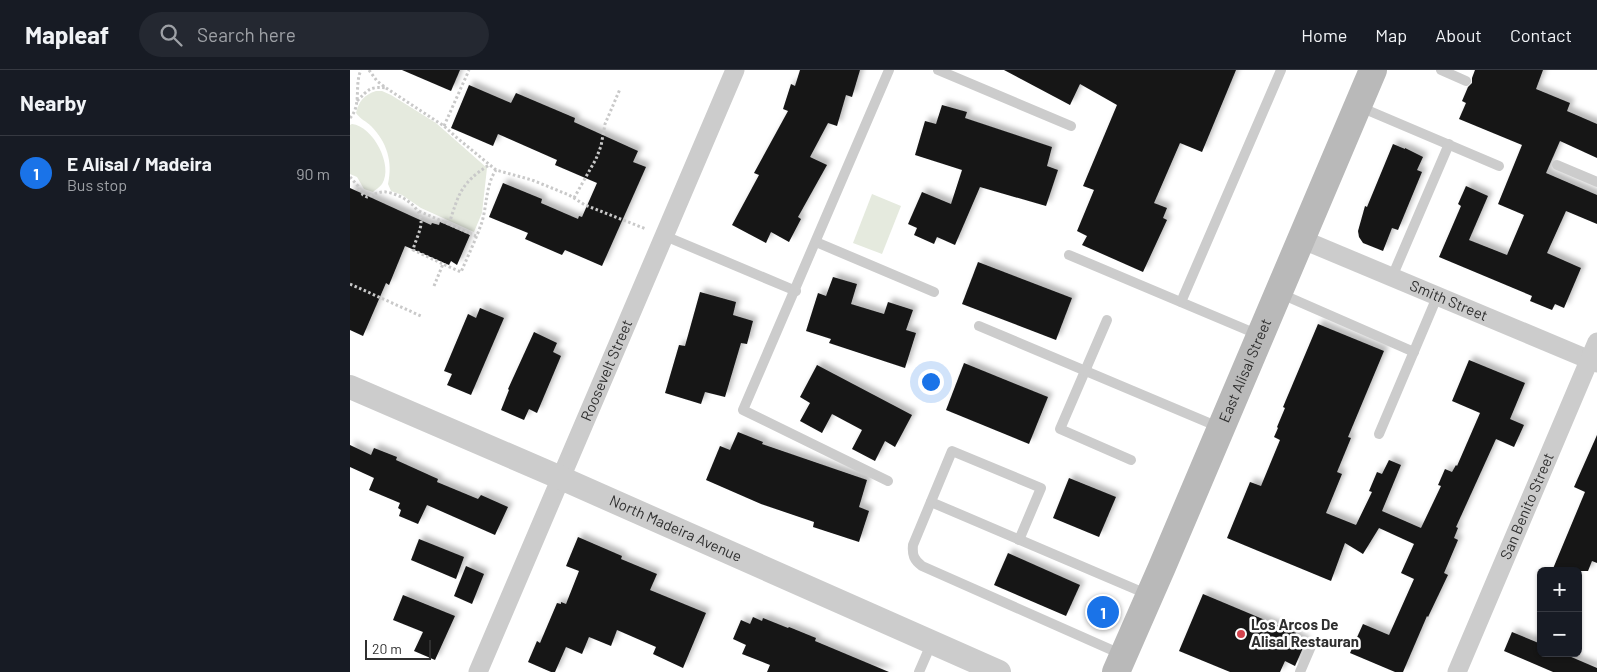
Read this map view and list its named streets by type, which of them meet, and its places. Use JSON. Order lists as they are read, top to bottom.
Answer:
{
  "streets": {
    "main road": ["East Alisal Street"],
    "street": [
      "Smith Street",
      "Roosevelt Street",
      "San Benito Street",
      "North Madeira Avenue"
    ]
  },
  "crossings": [
    ["Smith Street", "East Alisal Street"],
    ["Smith Street", "San Benito Street"],
    ["Roosevelt Street", "North Madeira Avenue"]
  ],
  "places": ["Los Arcos De Alisal Restauran"],
  "scale_bar": "20 m",
  "page": {
    "header": "Mapleaf",
    "search": "Search here",
    "nav": [
      "Home",
      "Map",
      "About",
      "Contact"
    ],
    "heading": "Nearby",
    "list": [
      {
        "mark": "1",
        "name": "E Alisal / Madeira",
        "note": "Bus stop",
        "value": "90 m"
      }
    ],
    "map_buttons": ["+", "−"],
    "pins": "1",
    "scale": "20 m"
  }
}
